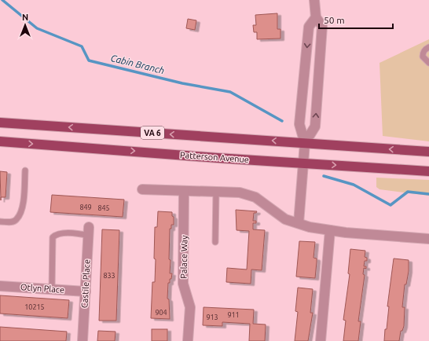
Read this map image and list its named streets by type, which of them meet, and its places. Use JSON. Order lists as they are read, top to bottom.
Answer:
{
  "streets": {
    "main road": ["VA 6", "Patterson Avenue"],
    "street": ["Palace Way", "Castile Place", "Otlyn Place"]
  },
  "crossings": [
    ["Castile Place", "Otlyn Place"]
  ],
  "water": ["Cabin Branch"],
  "house_numbers": [
    "849",
    "845",
    "833",
    "10215",
    "904",
    "911",
    "913"
  ],
  "scale_bar": "50 m",
  "north": "top"
}
